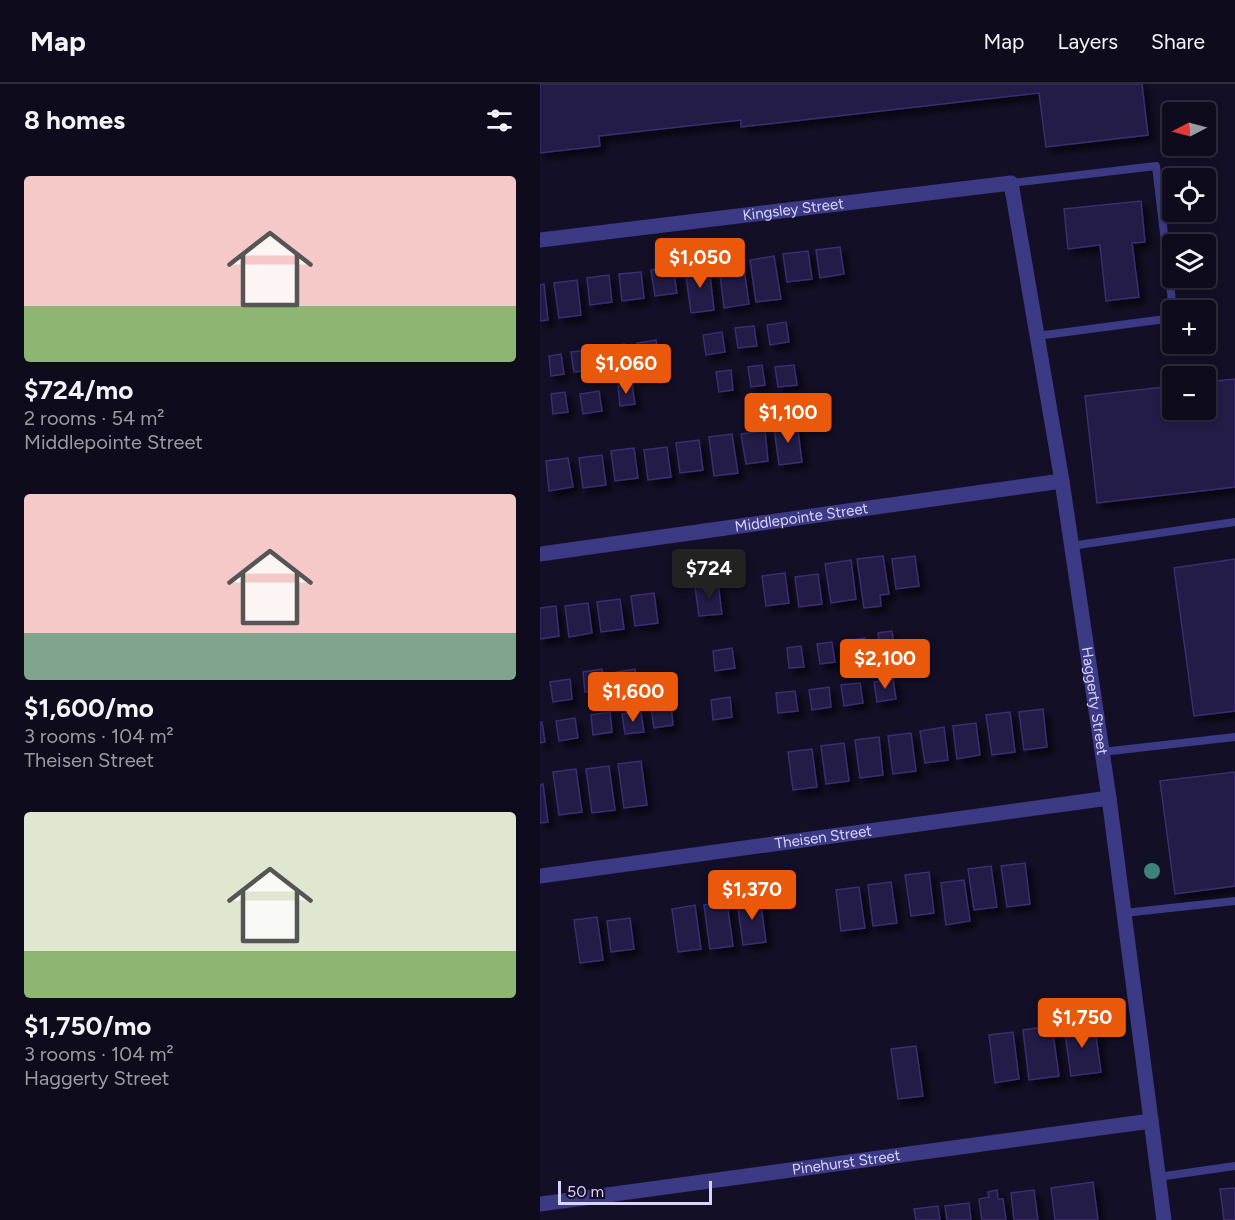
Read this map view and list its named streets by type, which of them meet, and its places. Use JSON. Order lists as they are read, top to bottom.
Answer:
{
  "streets": {
    "street": [
      "Kingsley Street",
      "Middlepointe Street",
      "Haggerty Street",
      "Theisen Street",
      "Pinehurst Street"
    ]
  },
  "crossings": [
    ["Kingsley Street", "Haggerty Street"],
    ["Middlepointe Street", "Haggerty Street"],
    ["Haggerty Street", "Theisen Street"],
    ["Haggerty Street", "Pinehurst Street"]
  ],
  "scale_bar": "50 m",
  "north": "left",
  "page": {
    "header": "Map",
    "nav": ["Map", "Layers", "Share"],
    "heading": "8 homes",
    "map_buttons": ["+", "−"],
    "list": [
      {
        "name": "$724/mo",
        "note": "2 rooms · 54 m² · Middlepointe Street"
      },
      {
        "name": "$1,600/mo",
        "note": "3 rooms · 104 m² · Theisen Street"
      },
      {
        "name": "$1,750/mo",
        "note": "3 rooms · 104 m² · Haggerty Street"
      }
    ],
    "price": [
      "$1,050",
      "$1,060",
      "$1,100",
      "$724",
      "$2,100",
      "$1,600",
      "$1,370",
      "$1,750"
    ],
    "scale": "50 m"
  }
}
